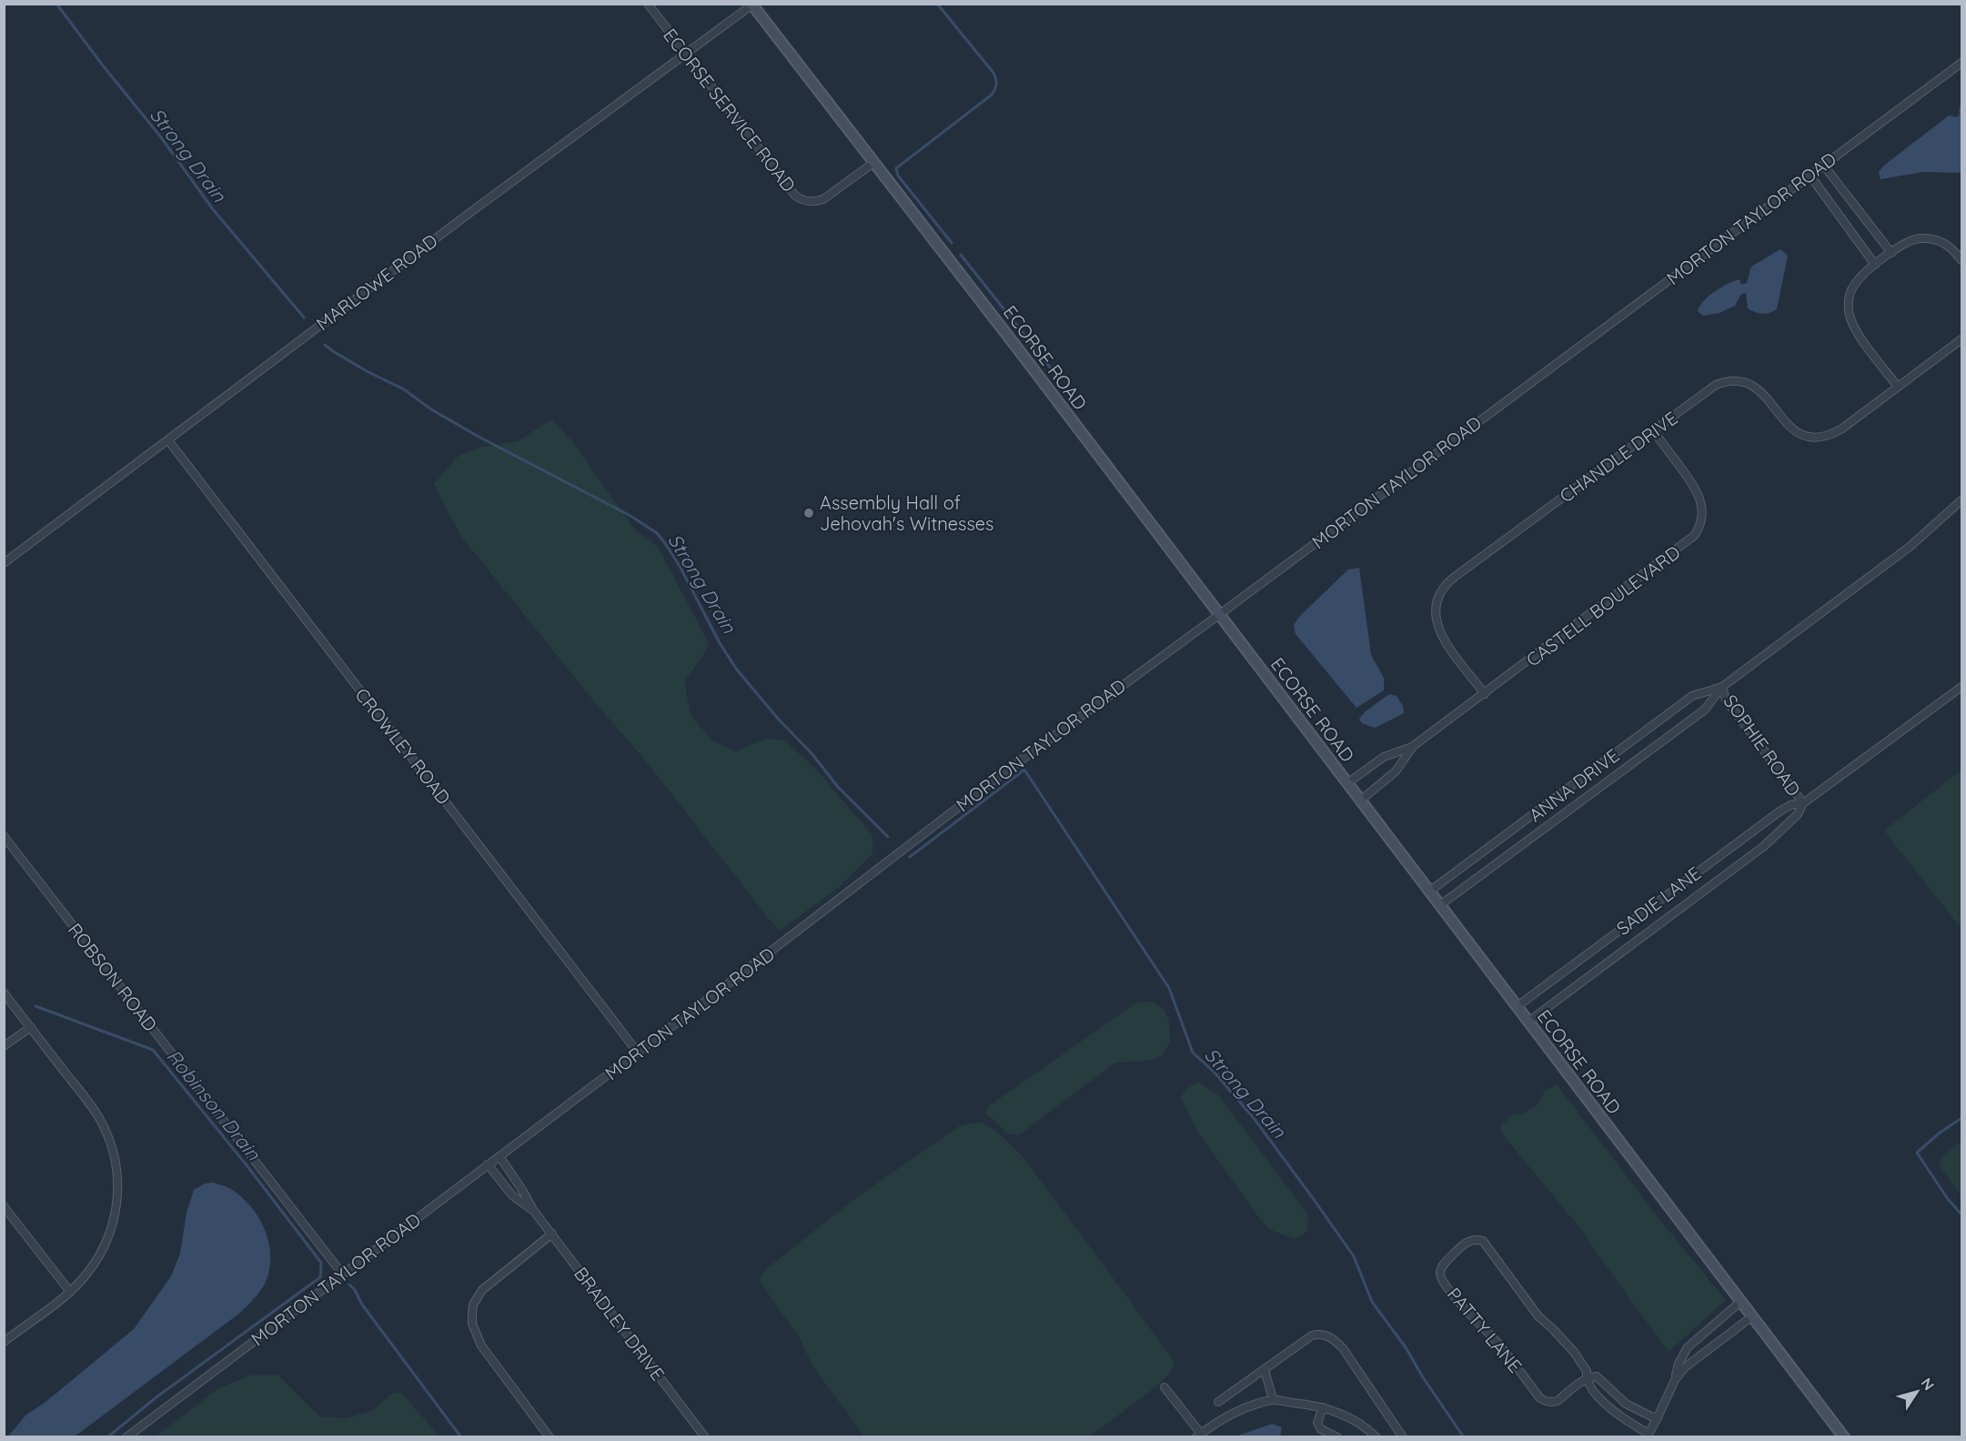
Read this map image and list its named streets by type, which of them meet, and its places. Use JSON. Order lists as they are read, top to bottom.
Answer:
{
  "streets": {
    "main road": ["ECORSE ROAD"],
    "street": [
      "ECORSE SERVICE ROAD",
      "MORTON TAYLOR ROAD",
      "MARLOWE ROAD",
      "CHANDLE DRIVE",
      "CASTELL BOULEVARD",
      "SOPHIE ROAD",
      "CROWLEY ROAD",
      "ANNA DRIVE",
      "SADIE LANE",
      "ROBSON ROAD",
      "BRADLEY DRIVE",
      "PATTY LANE"
    ]
  },
  "crossings": [
    ["ECORSE SERVICE ROAD", "MARLOWE ROAD"],
    ["ECORSE SERVICE ROAD", "ECORSE ROAD"],
    ["MORTON TAYLOR ROAD", "ECORSE ROAD"],
    ["MORTON TAYLOR ROAD", "CROWLEY ROAD"],
    ["MORTON TAYLOR ROAD", "ROBSON ROAD"],
    ["MORTON TAYLOR ROAD", "BRADLEY DRIVE"],
    ["MARLOWE ROAD", "ECORSE ROAD"],
    ["MARLOWE ROAD", "CROWLEY ROAD"],
    ["ECORSE ROAD", "CASTELL BOULEVARD"],
    ["ECORSE ROAD", "ANNA DRIVE"],
    ["ECORSE ROAD", "SADIE LANE"],
    ["CHANDLE DRIVE", "CASTELL BOULEVARD"],
    ["SOPHIE ROAD", "ANNA DRIVE"],
    ["SOPHIE ROAD", "SADIE LANE"]
  ],
  "water": ["Strong Drain", "Robinson Drain"],
  "places": ["Assembly Hall of Jehovah's Witnesses"],
  "north": "top right"
}
